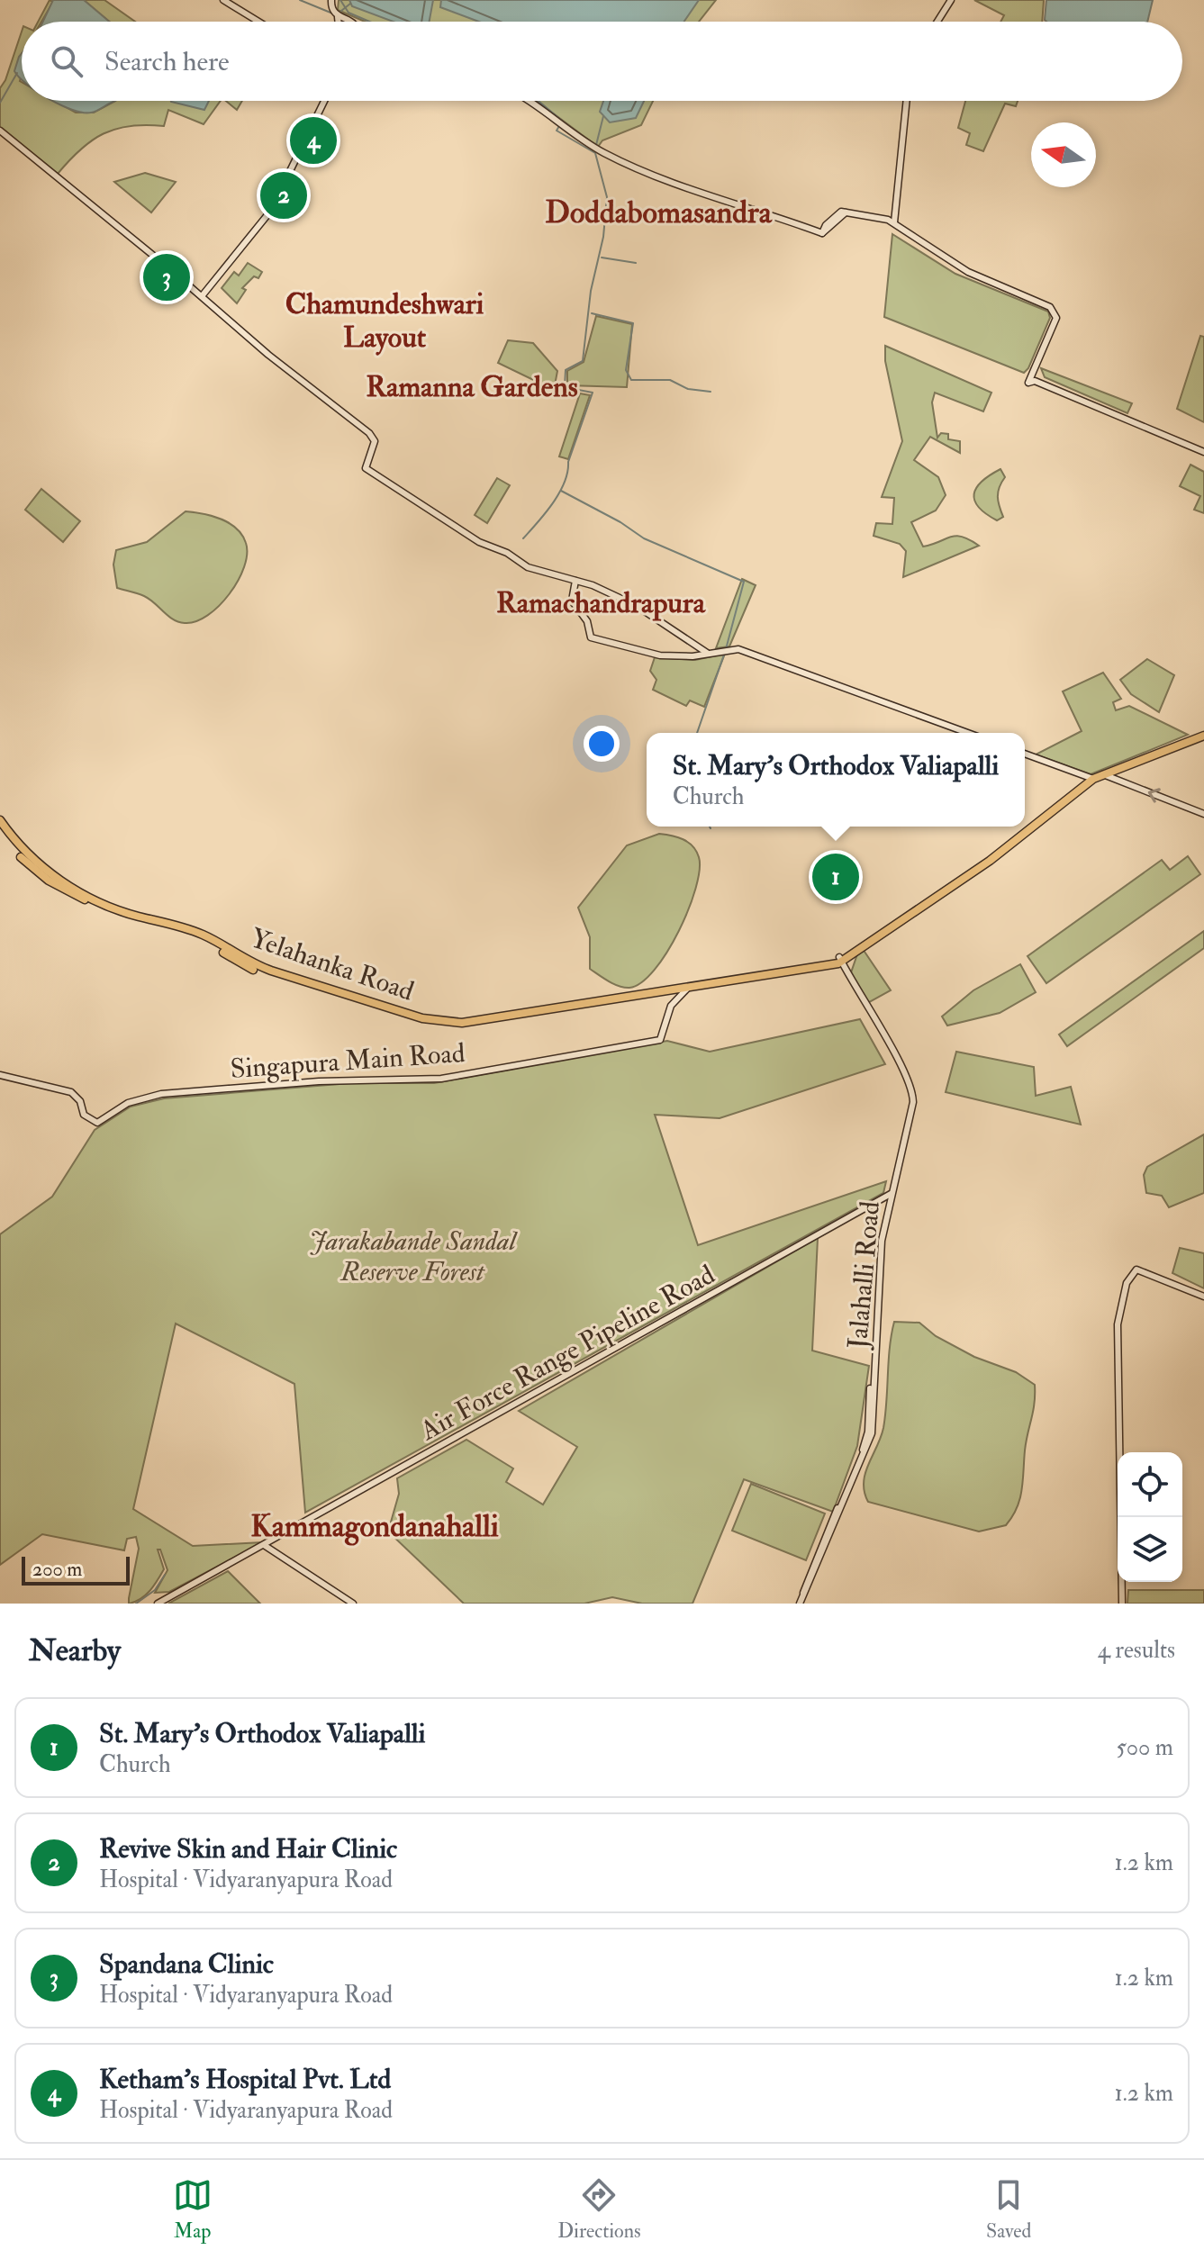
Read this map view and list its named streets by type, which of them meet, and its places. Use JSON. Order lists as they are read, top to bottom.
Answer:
{
  "streets": {
    "main road": ["Yelahanka Road"],
    "street": ["Singapura Main Road", "Jalahalli Road", "Air Force Range Pipeline Road"]
  },
  "crossings": [
    ["Yelahanka Road", "Singapura Main Road"],
    ["Yelahanka Road", "Jalahalli Road"],
    ["Jalahalli Road", "Air Force Range Pipeline Road"]
  ],
  "districts": [
    "Doddabomasandra",
    "Chamundeshwari Layout",
    "Ramanna Gardens",
    "Ramachandrapura",
    "Kammagondanahalli"
  ],
  "parks": ["Jarakabande Sandal Reserve Forest"],
  "scale_bar": "200 m",
  "north": "left",
  "page": {
    "search": "Search here",
    "pins": [
      "4",
      "2",
      "3",
      "1"
    ],
    "popup": ["St. Mary's Orthodox Valiapalli", "Church"],
    "scale": "200 m",
    "heading": ["Nearby", "4 results"],
    "list": [
      {
        "mark": "1",
        "name": "St. Mary's Orthodox Valiapalli",
        "note": "Church",
        "value": "500 m"
      },
      {
        "mark": "2",
        "name": "Revive Skin and Hair Clinic",
        "note": "Hospital · Vidyaranyapura Road",
        "value": "1.2 km"
      },
      {
        "mark": "3",
        "name": "Spandana Clinic",
        "note": "Hospital · Vidyaranyapura Road",
        "value": "1.2 km"
      },
      {
        "mark": "4",
        "name": "Ketham's Hospital Pvt. Ltd",
        "note": "Hospital · Vidyaranyapura Road",
        "value": "1.2 km"
      }
    ],
    "nav": ["Map", "Directions", "Saved"]
  }
}
